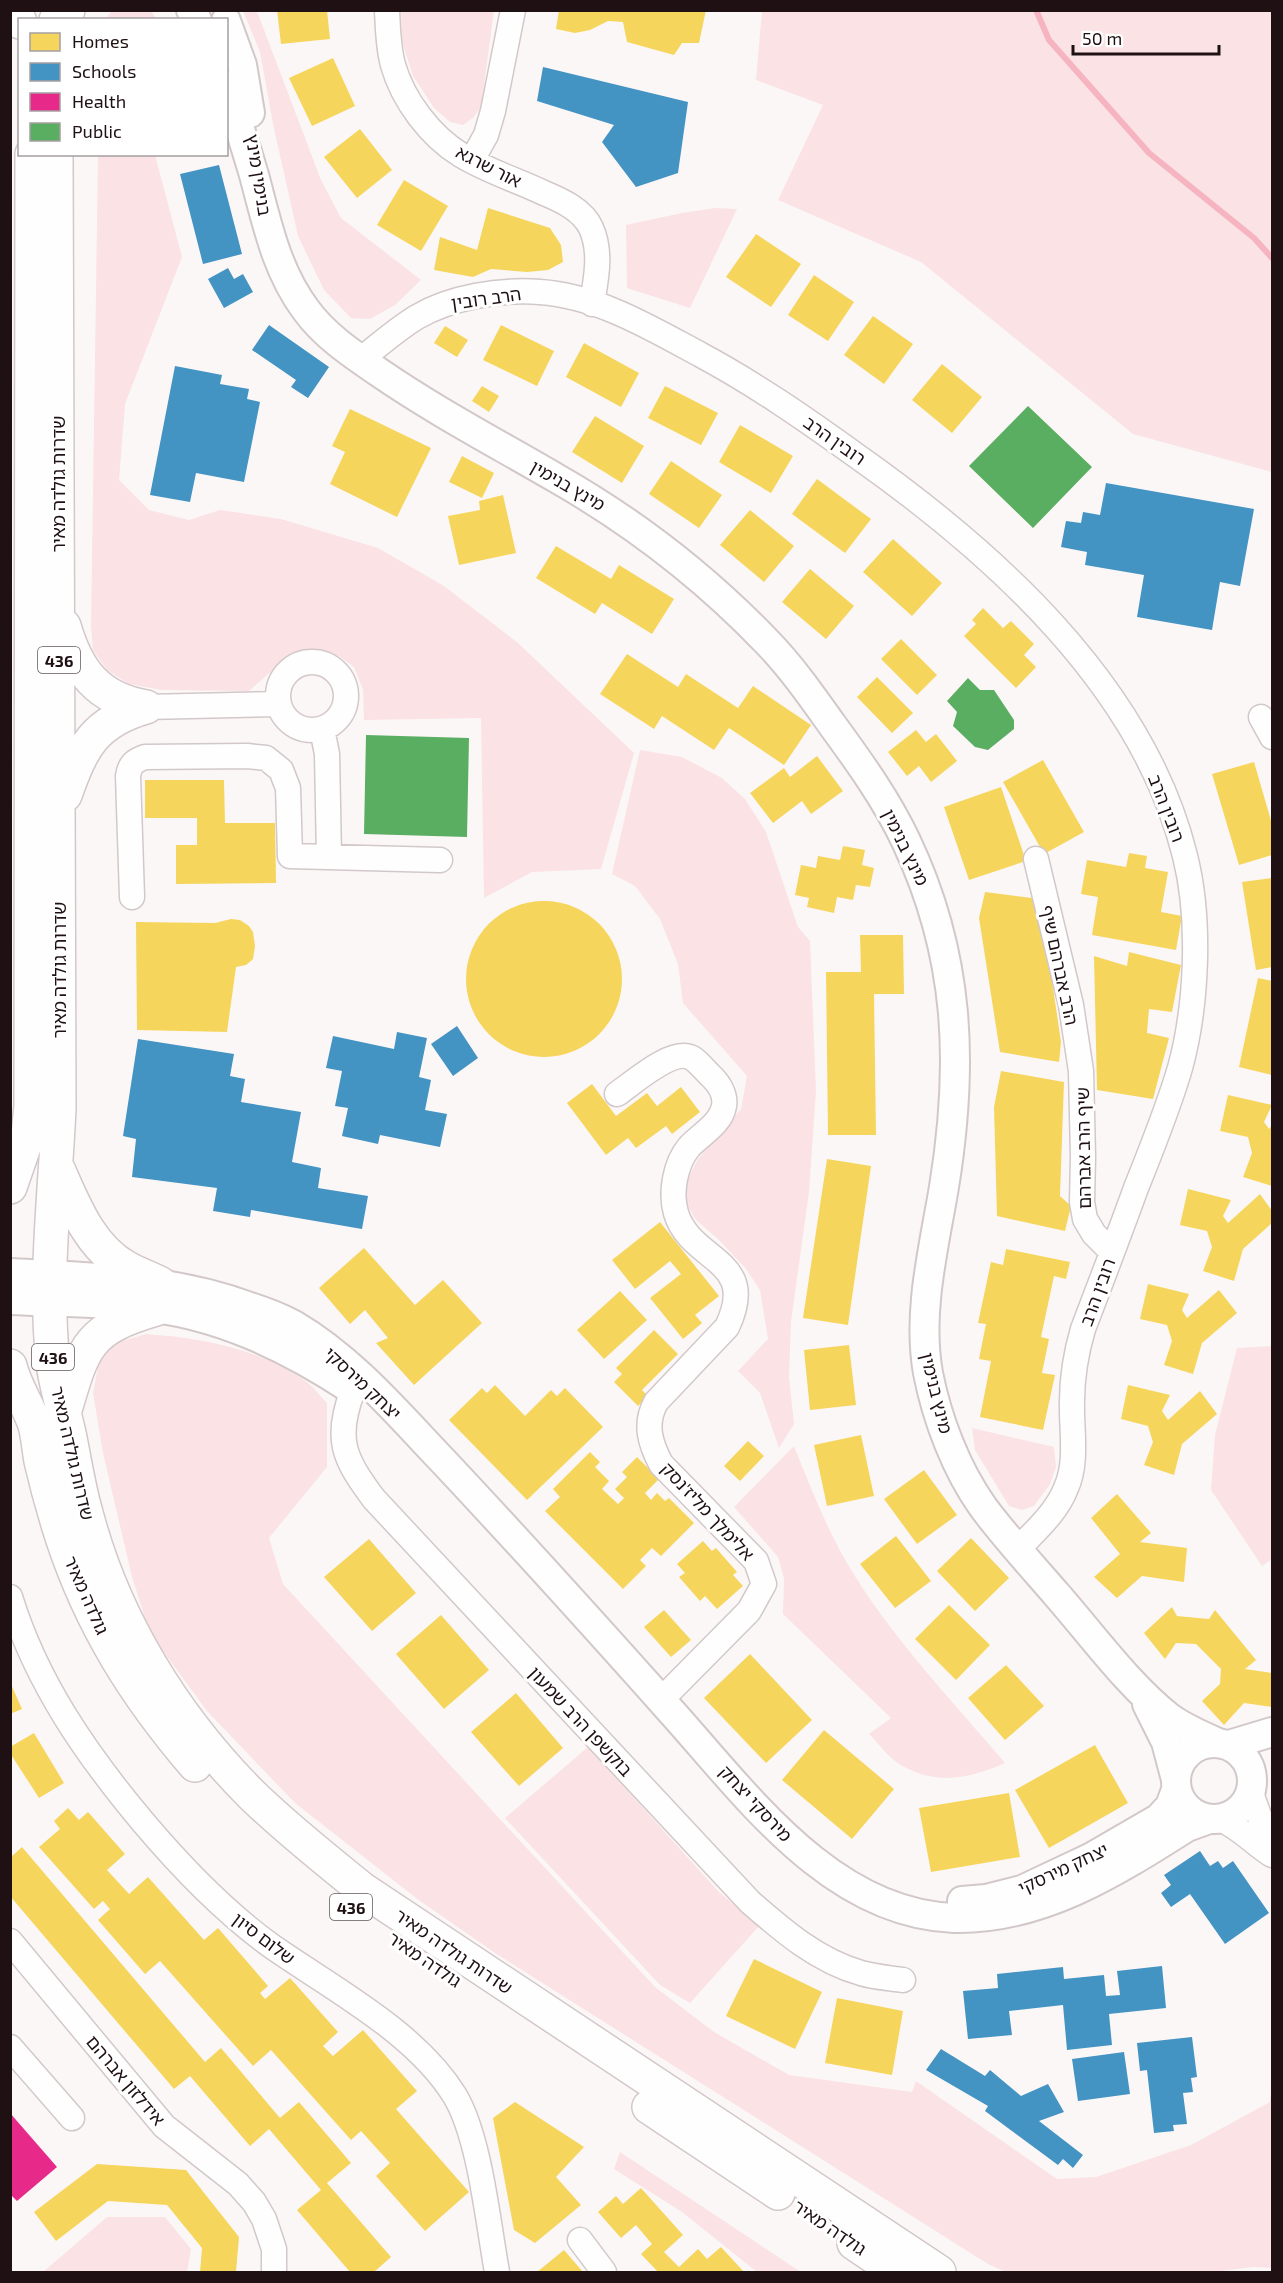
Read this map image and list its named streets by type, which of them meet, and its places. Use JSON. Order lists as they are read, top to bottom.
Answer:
{
  "streets": {
    "main road": ["שדרות גולדה מאיר", "436", "גולדה מאיר"],
    "street": [
      "אור שרגא",
      "בנימין מינץ",
      "הרב רובין",
      "רובין הרב",
      "מינץ בנימין",
      "הרב אברהם שיף",
      "שיף הרב אברהם",
      "יצחק מירסקי",
      "אלימלך מליז'נסק",
      "בוקשפן הרב שמעון",
      "מירסקי יצחק",
      "שלום סיון",
      "אידלזון אברהם"
    ]
  },
  "crossings": [
    ["אור שרגא", "הרב רובין"],
    ["אור שרגא", "רובין הרב"],
    ["בנימין מינץ", "מינץ בנימין"],
    ["הרב רובין", "רובין הרב"],
    ["הרב רובין", "מינץ בנימין"],
    ["רובין הרב", "מינץ בנימין"],
    ["רובין הרב", "שיף הרב אברהם"],
    ["שדרות גולדה מאיר", "יצחק מירסקי"],
    ["הרב אברהם שיף", "שיף הרב אברהם"],
    ["יצחק מירסקי", "בוקשפן הרב שמעון"],
    ["יצחק מירסקי", "מירסקי יצחק"],
    ["אלימלך מליז'נסק", "מירסקי יצחק"]
  ],
  "legend": [
    "Homes",
    "Schools",
    "Health",
    "Public"
  ],
  "scale_bar": "50 m"
}
